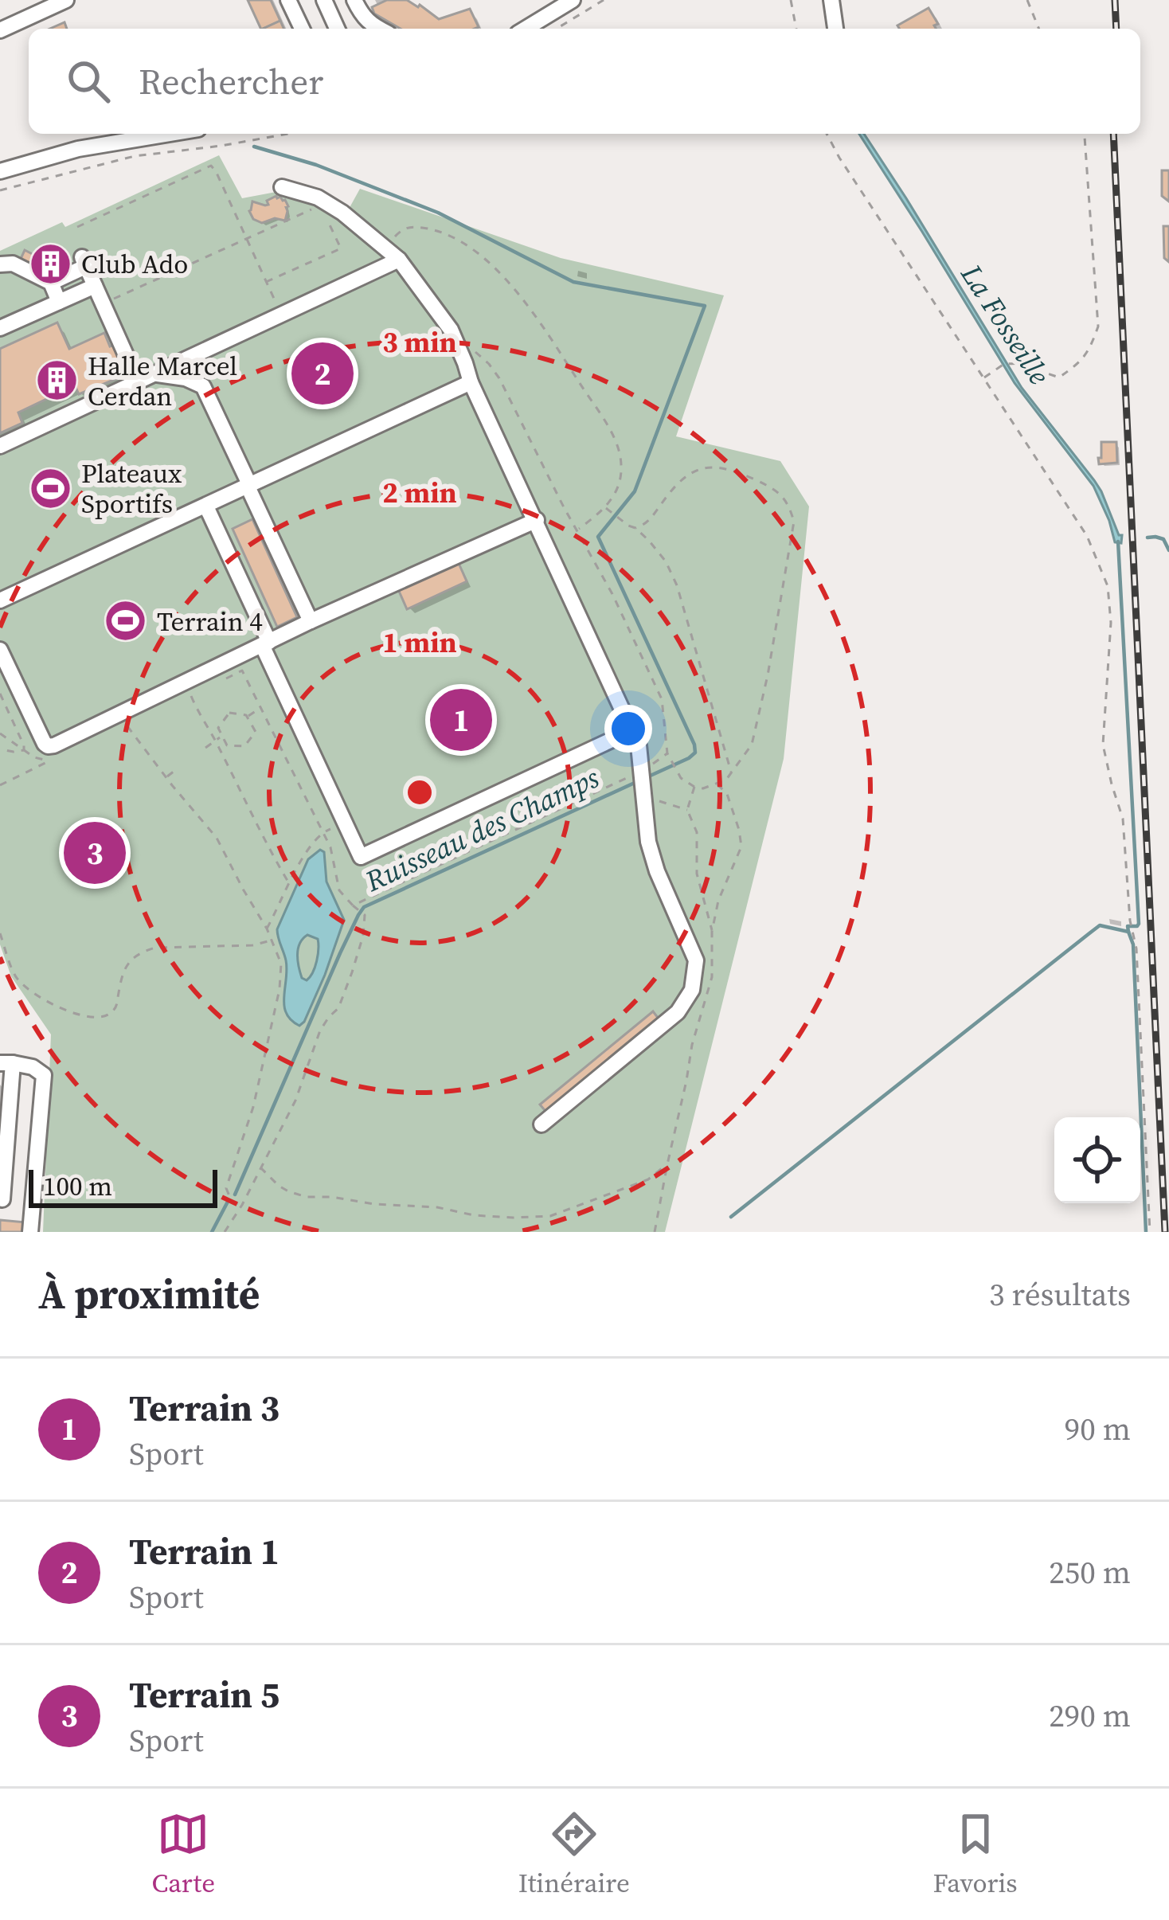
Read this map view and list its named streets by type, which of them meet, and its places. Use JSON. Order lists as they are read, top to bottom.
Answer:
{
  "water": ["La Fosseille", "Ruisseau des Champs"],
  "places": {
    "building": ["Club Ado", "Halle Marcel Cerdan"],
    "sports": ["Plateaux Sportifs", "Terrain 4"]
  },
  "scale_bar": "100 m",
  "page": {
    "search": "Rechercher",
    "pins": ["2", "1", "3"],
    "scale": "100 m",
    "heading": ["À proximité", "3 résultats"],
    "list": [
      {
        "mark": "1",
        "name": "Terrain 3",
        "note": "Sport",
        "value": "90 m"
      },
      {
        "mark": "2",
        "name": "Terrain 1",
        "note": "Sport",
        "value": "250 m"
      },
      {
        "mark": "3",
        "name": "Terrain 5",
        "note": "Sport",
        "value": "290 m"
      }
    ],
    "nav": ["Carte", "Itinéraire", "Favoris"]
  },
  "rings": ["3 min", "2 min", "1 min"]
}
